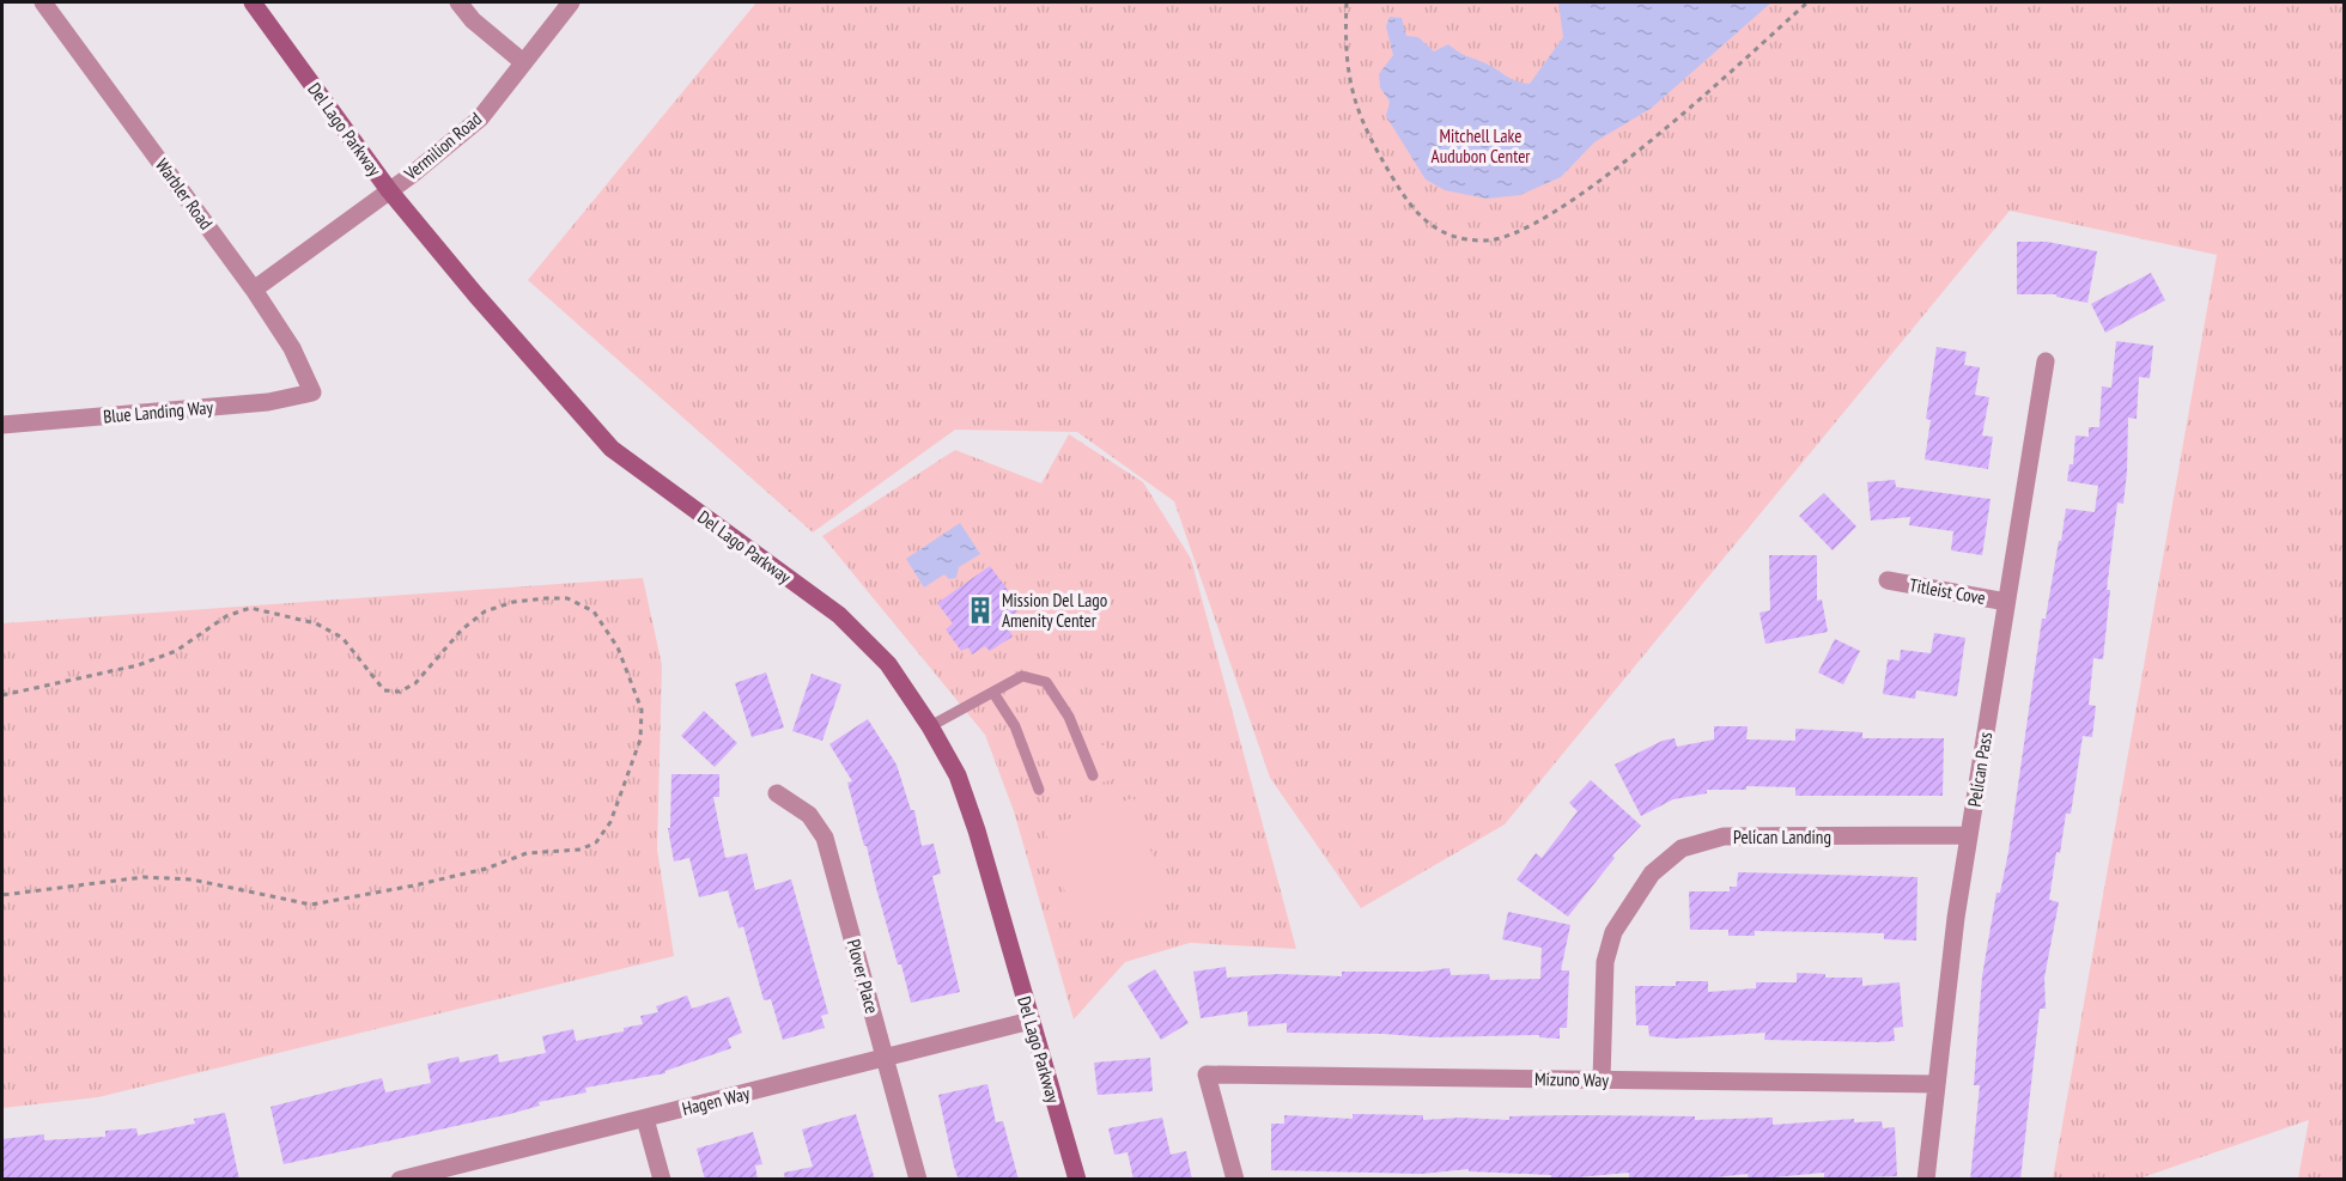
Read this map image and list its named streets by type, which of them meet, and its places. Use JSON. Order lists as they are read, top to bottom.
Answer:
{
  "streets": {
    "street": [
      "Del Lago Parkway",
      "Vermilion Road",
      "Warbler Road",
      "Blue Landing Way",
      "Titleist Cove",
      "Pelican Pass",
      "Pelican Landing",
      "Plover Place",
      "Mizuno Way",
      "Hagen Way"
    ]
  },
  "crossings": [
    ["Del Lago Parkway", "Vermilion Road"],
    ["Del Lago Parkway", "Hagen Way"],
    ["Vermilion Road", "Warbler Road"],
    ["Warbler Road", "Blue Landing Way"],
    ["Titleist Cove", "Pelican Pass"],
    ["Pelican Pass", "Pelican Landing"],
    ["Pelican Pass", "Mizuno Way"],
    ["Pelican Landing", "Mizuno Way"],
    ["Plover Place", "Hagen Way"]
  ],
  "parks": ["Mitchell Lake Audubon Center"],
  "places": {
    "building": ["Mission Del Lago Amenity Center"]
  }
}
